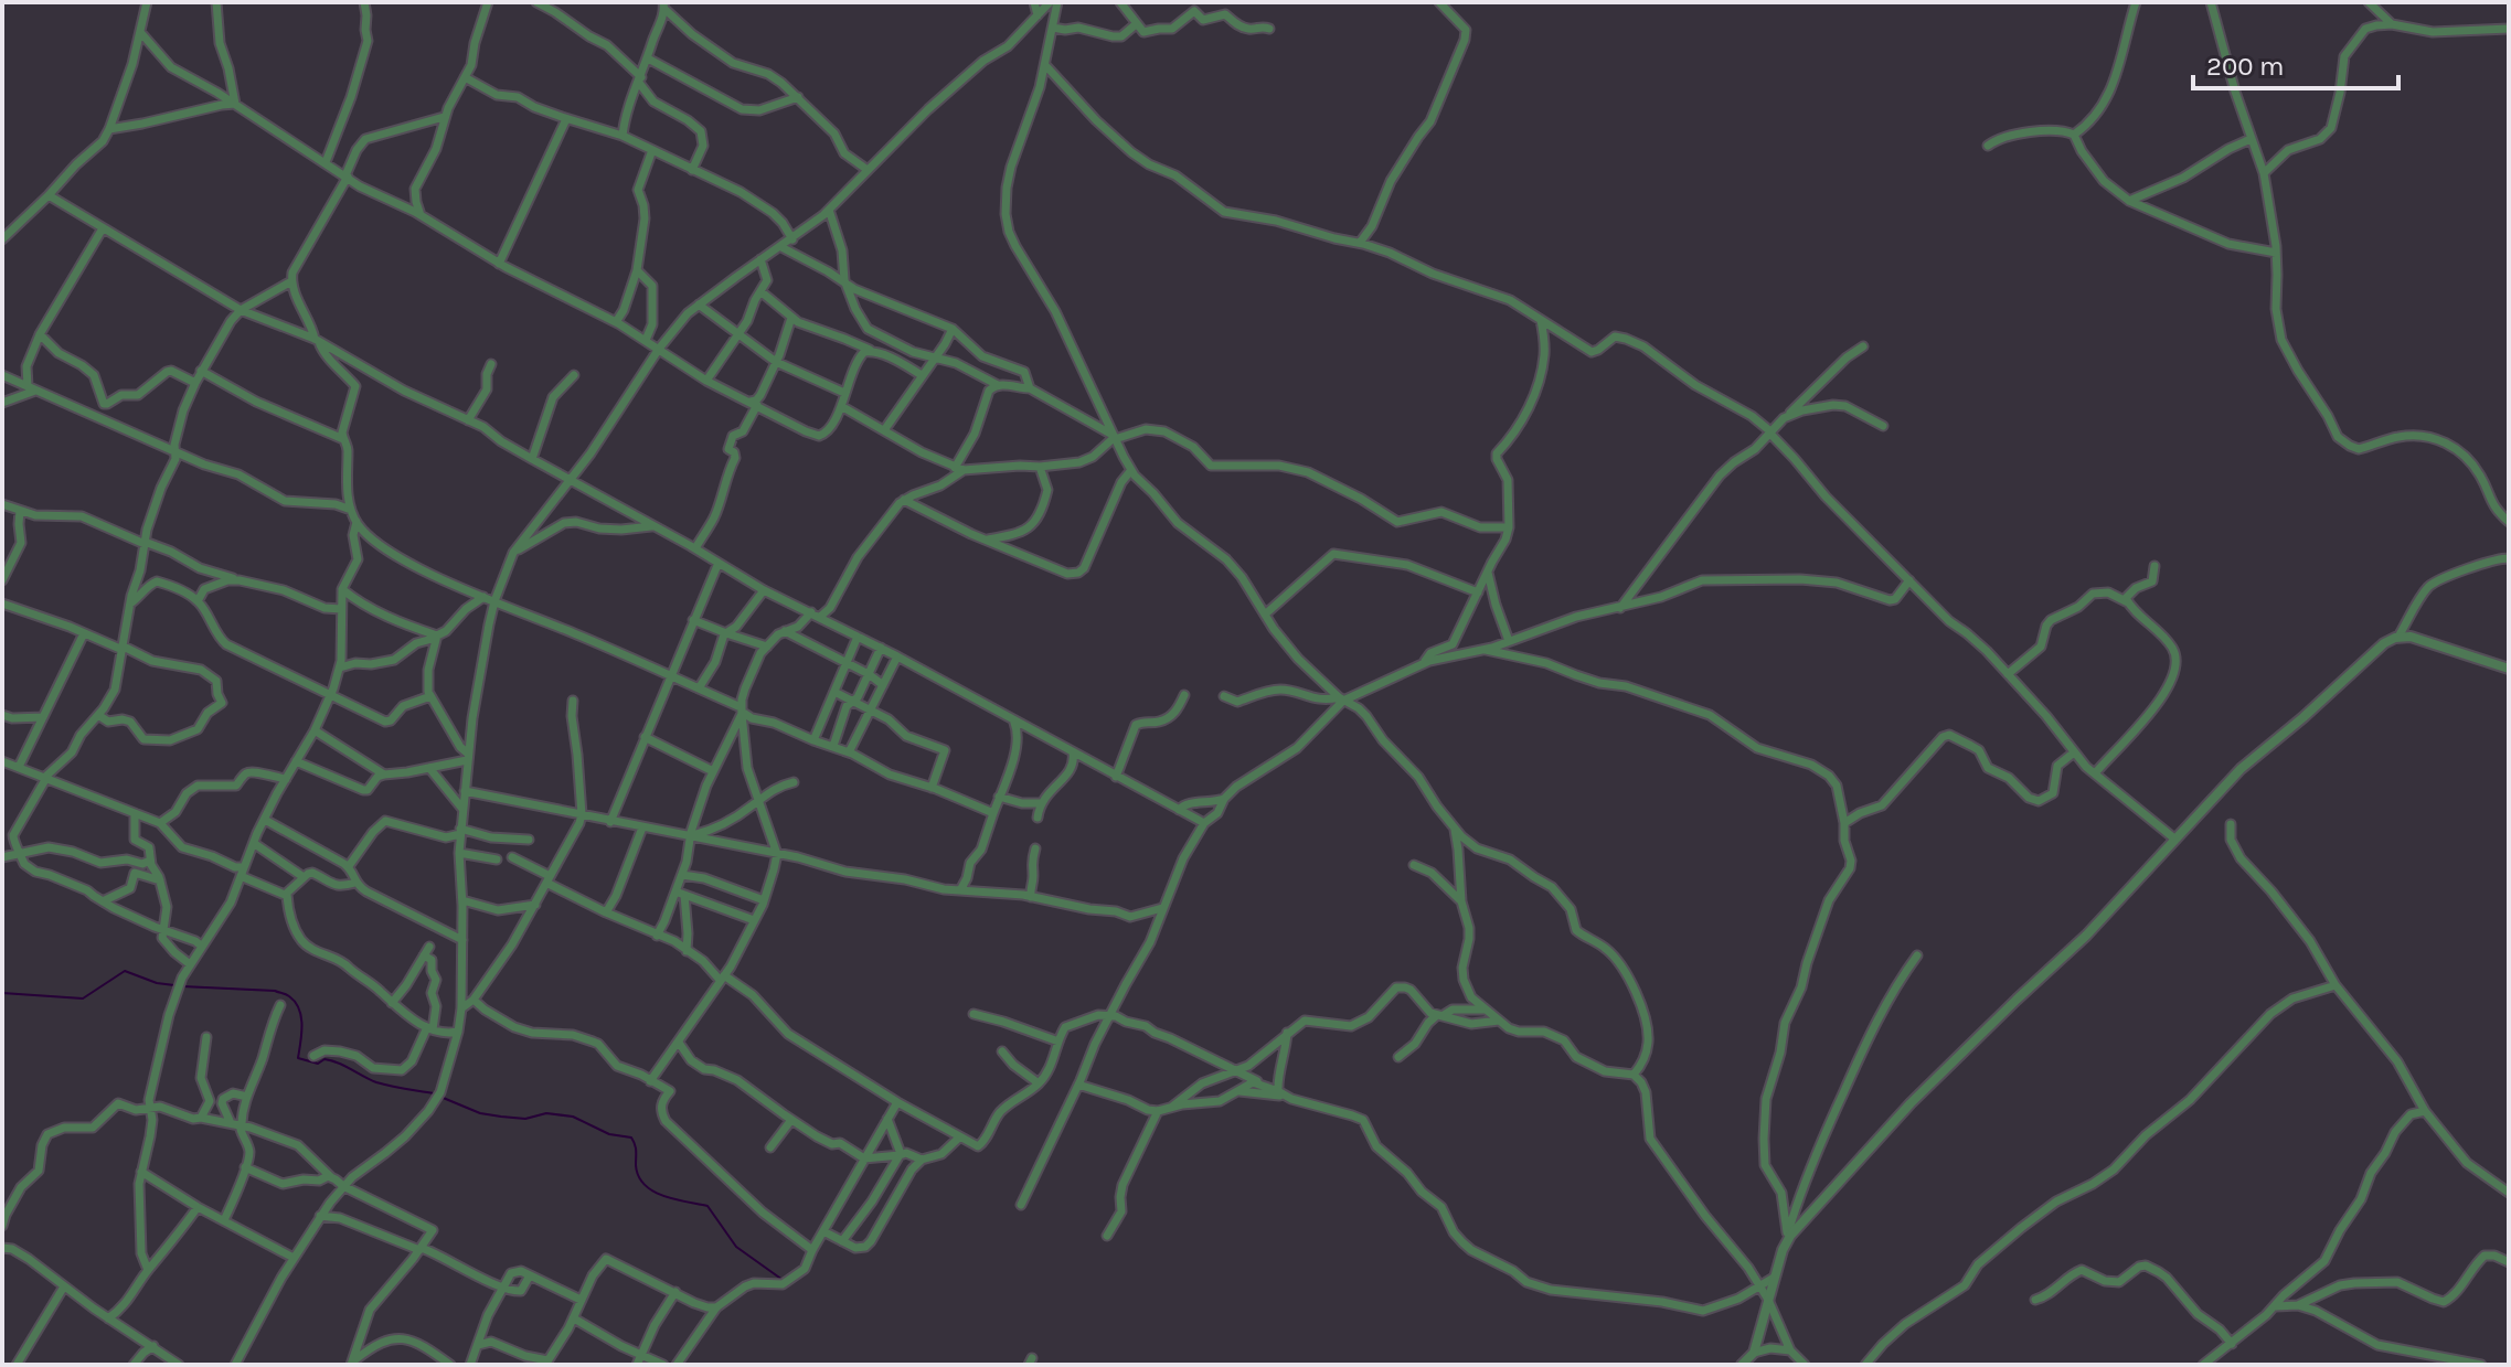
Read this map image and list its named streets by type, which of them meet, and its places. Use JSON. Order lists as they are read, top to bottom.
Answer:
{
  "scale_bar": "200 m"
}
